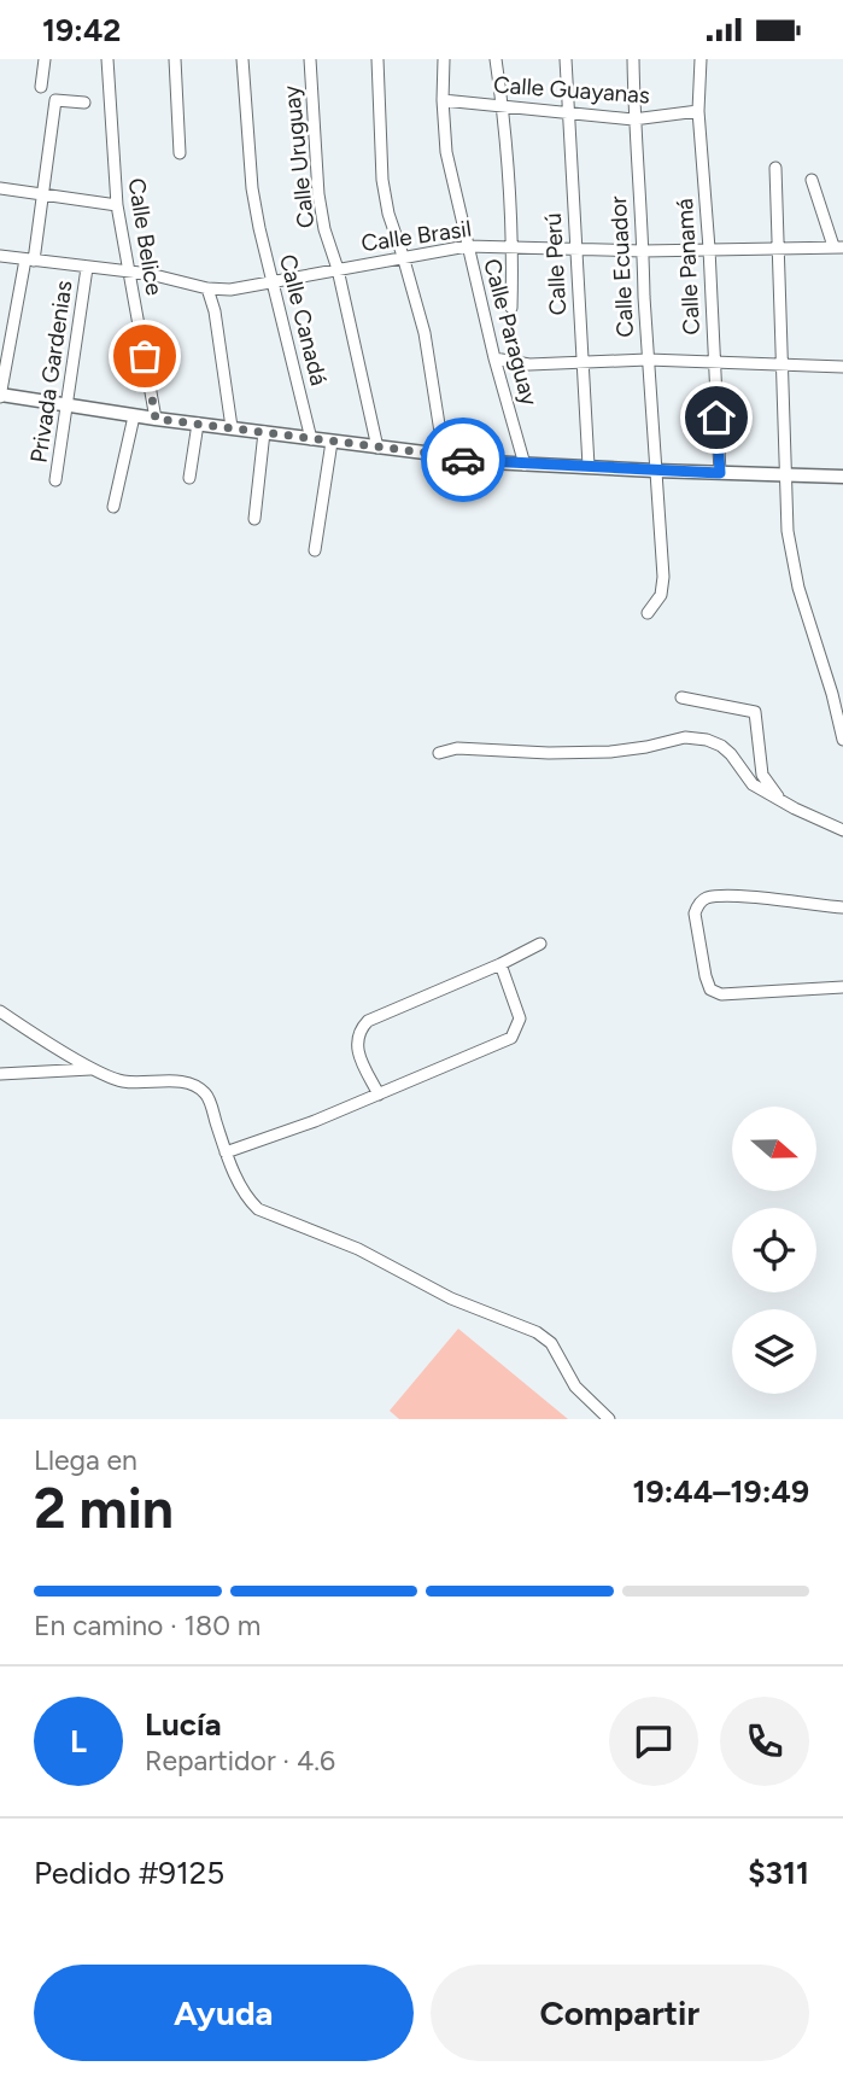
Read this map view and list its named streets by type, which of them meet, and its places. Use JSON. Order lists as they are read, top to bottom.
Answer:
{
  "streets": {
    "street": [
      "Calle Guayanas",
      "Calle Uruguay",
      "Calle Brasil",
      "Calle Belice",
      "Calle Perú",
      "Calle Ecuador",
      "Calle Panamá",
      "Calle Canadá",
      "Calle Paraguay",
      "Privada Gardenias"
    ]
  },
  "crossings": [
    ["Calle Guayanas", "Calle Perú"],
    ["Calle Guayanas", "Calle Ecuador"],
    ["Calle Guayanas", "Calle Panamá"],
    ["Calle Guayanas", "Calle Paraguay"],
    ["Calle Uruguay", "Calle Brasil"],
    ["Calle Brasil", "Calle Belice"],
    ["Calle Brasil", "Calle Perú"],
    ["Calle Brasil", "Calle Ecuador"],
    ["Calle Brasil", "Calle Panamá"],
    ["Calle Brasil", "Calle Canadá"],
    ["Calle Brasil", "Calle Paraguay"],
    ["Calle Brasil", "Privada Gardenias"]
  ],
  "north": "right",
  "page": {
    "status": "19:42",
    "heading": ["2 min", "Llega en", "19:44–19:49"],
    "panel": [
      "Lucía",
      "Repartidor · 4.6",
      "Pedido #9125",
      "$311"
    ],
    "bar": "En camino · 180 m",
    "round": "L",
    "buttons": ["Ayuda", "Compartir"]
  }
}
